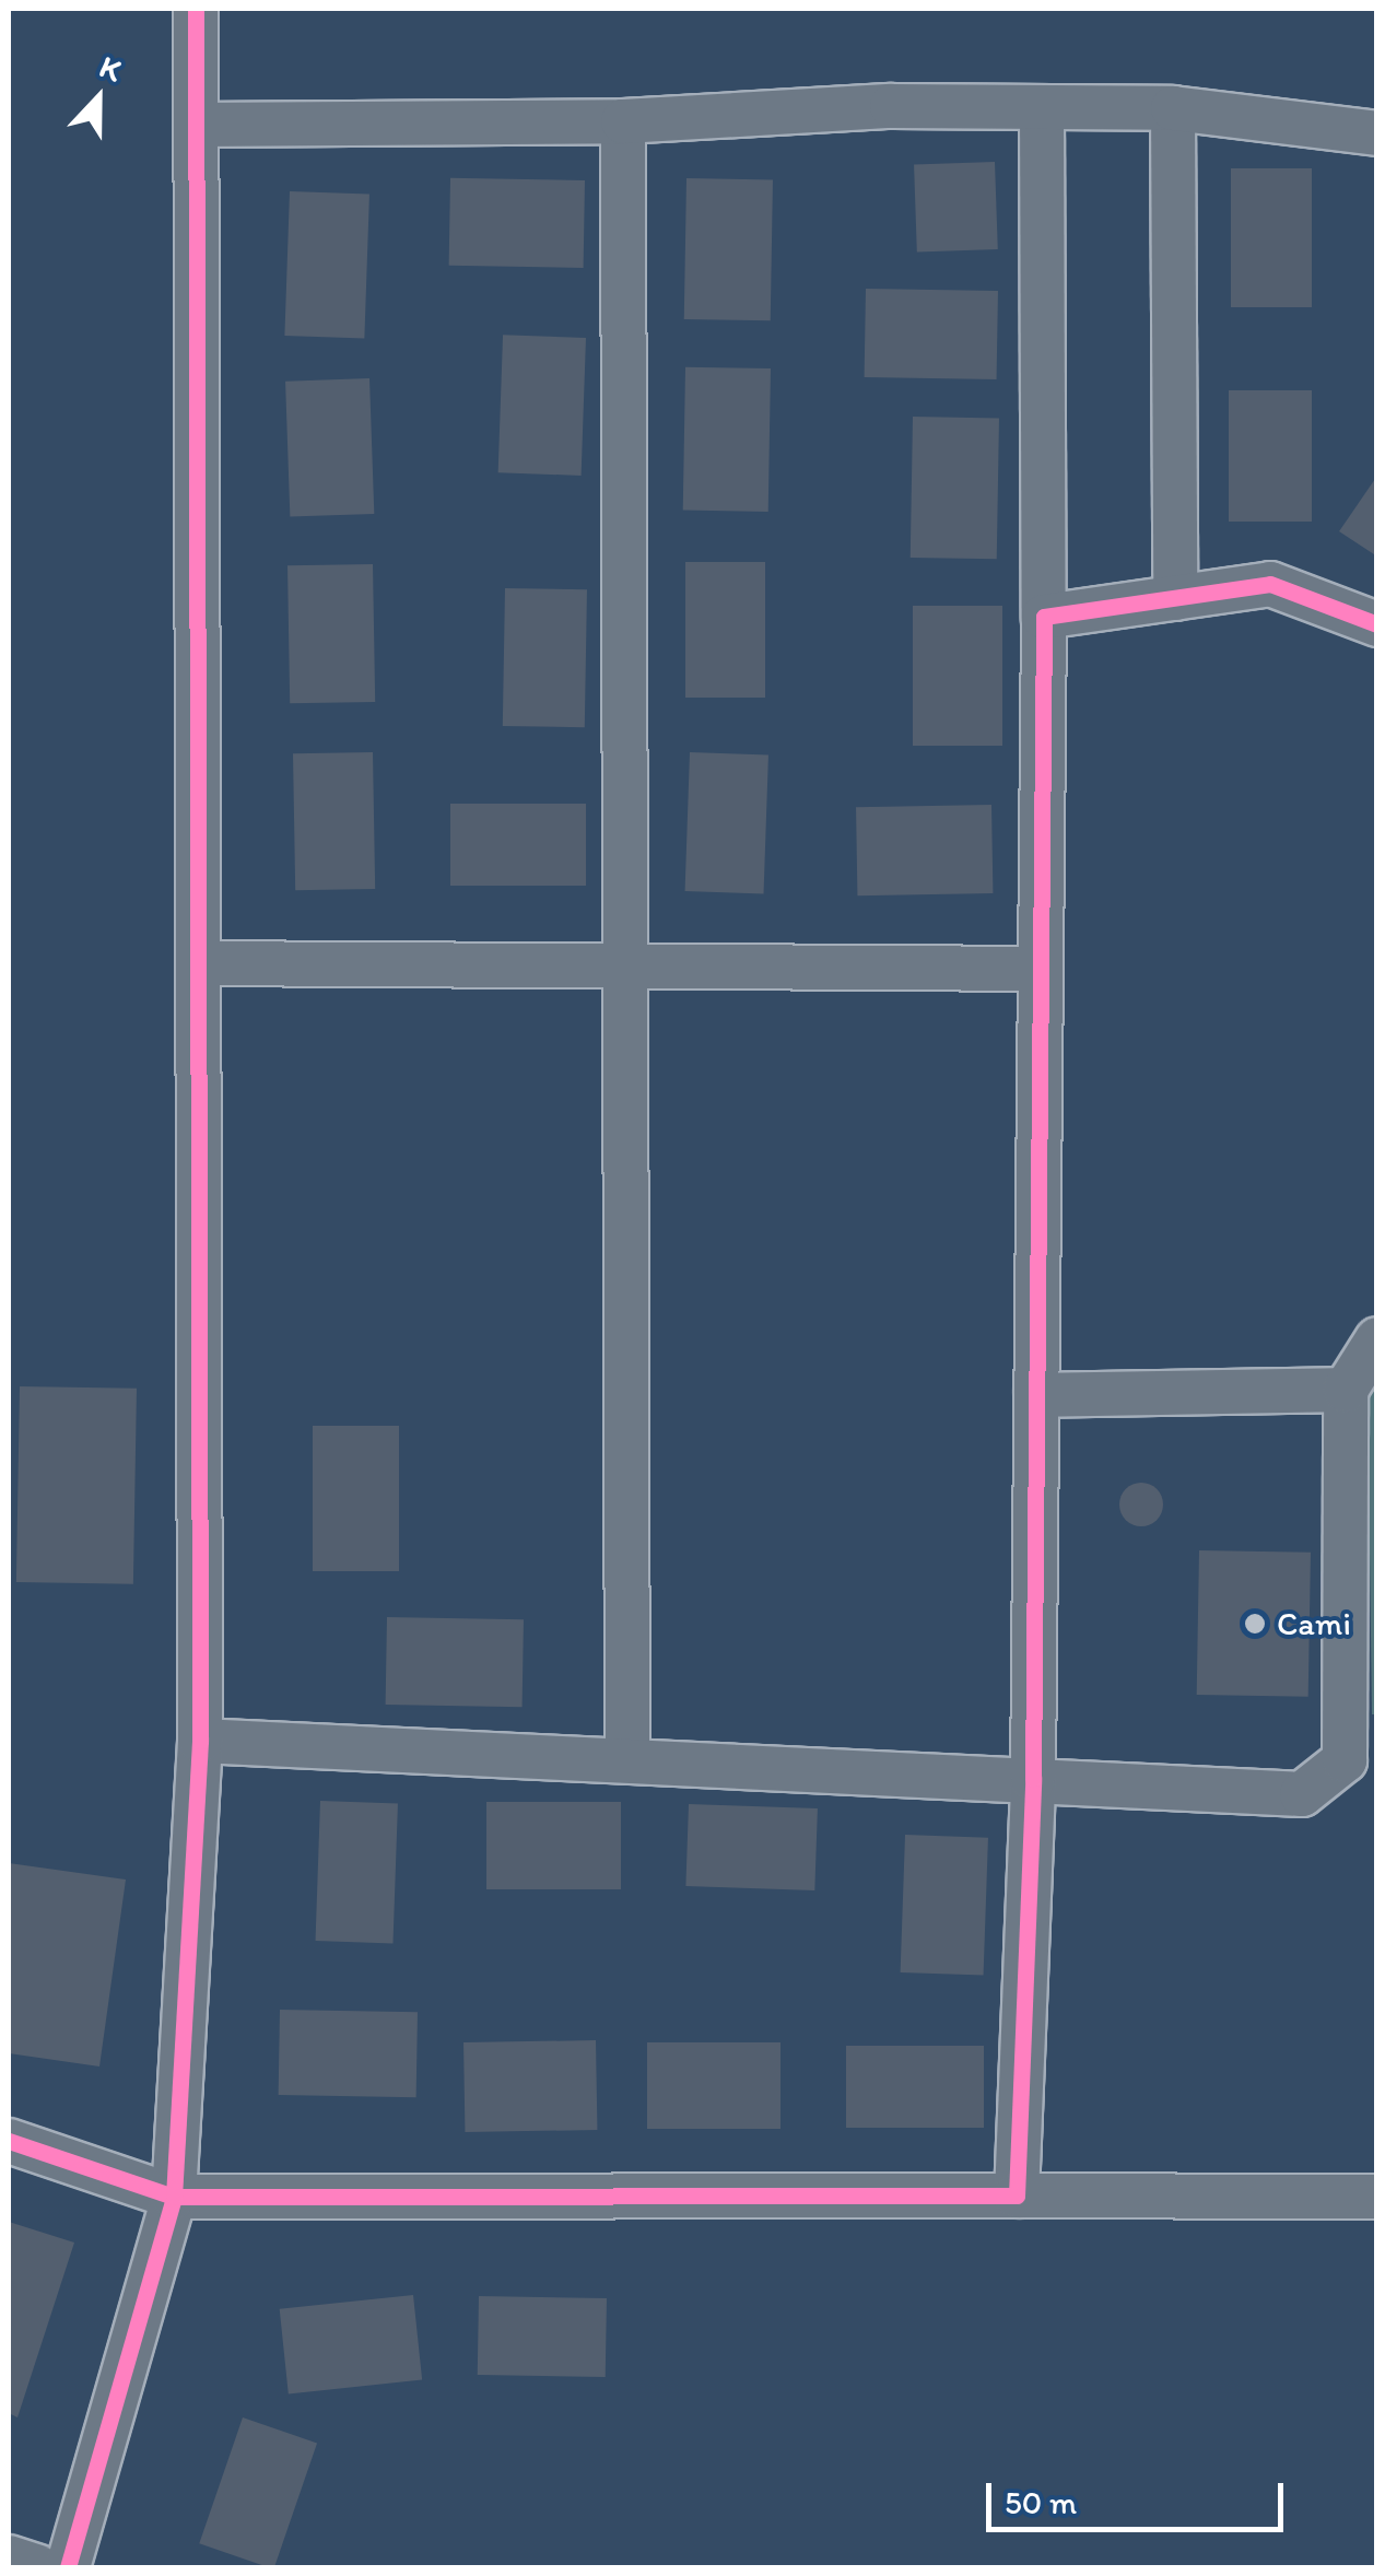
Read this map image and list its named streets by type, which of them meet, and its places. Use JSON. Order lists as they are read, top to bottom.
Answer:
{
  "places": ["Cami"],
  "scale_bar": "50 m",
  "north": "top"
}
